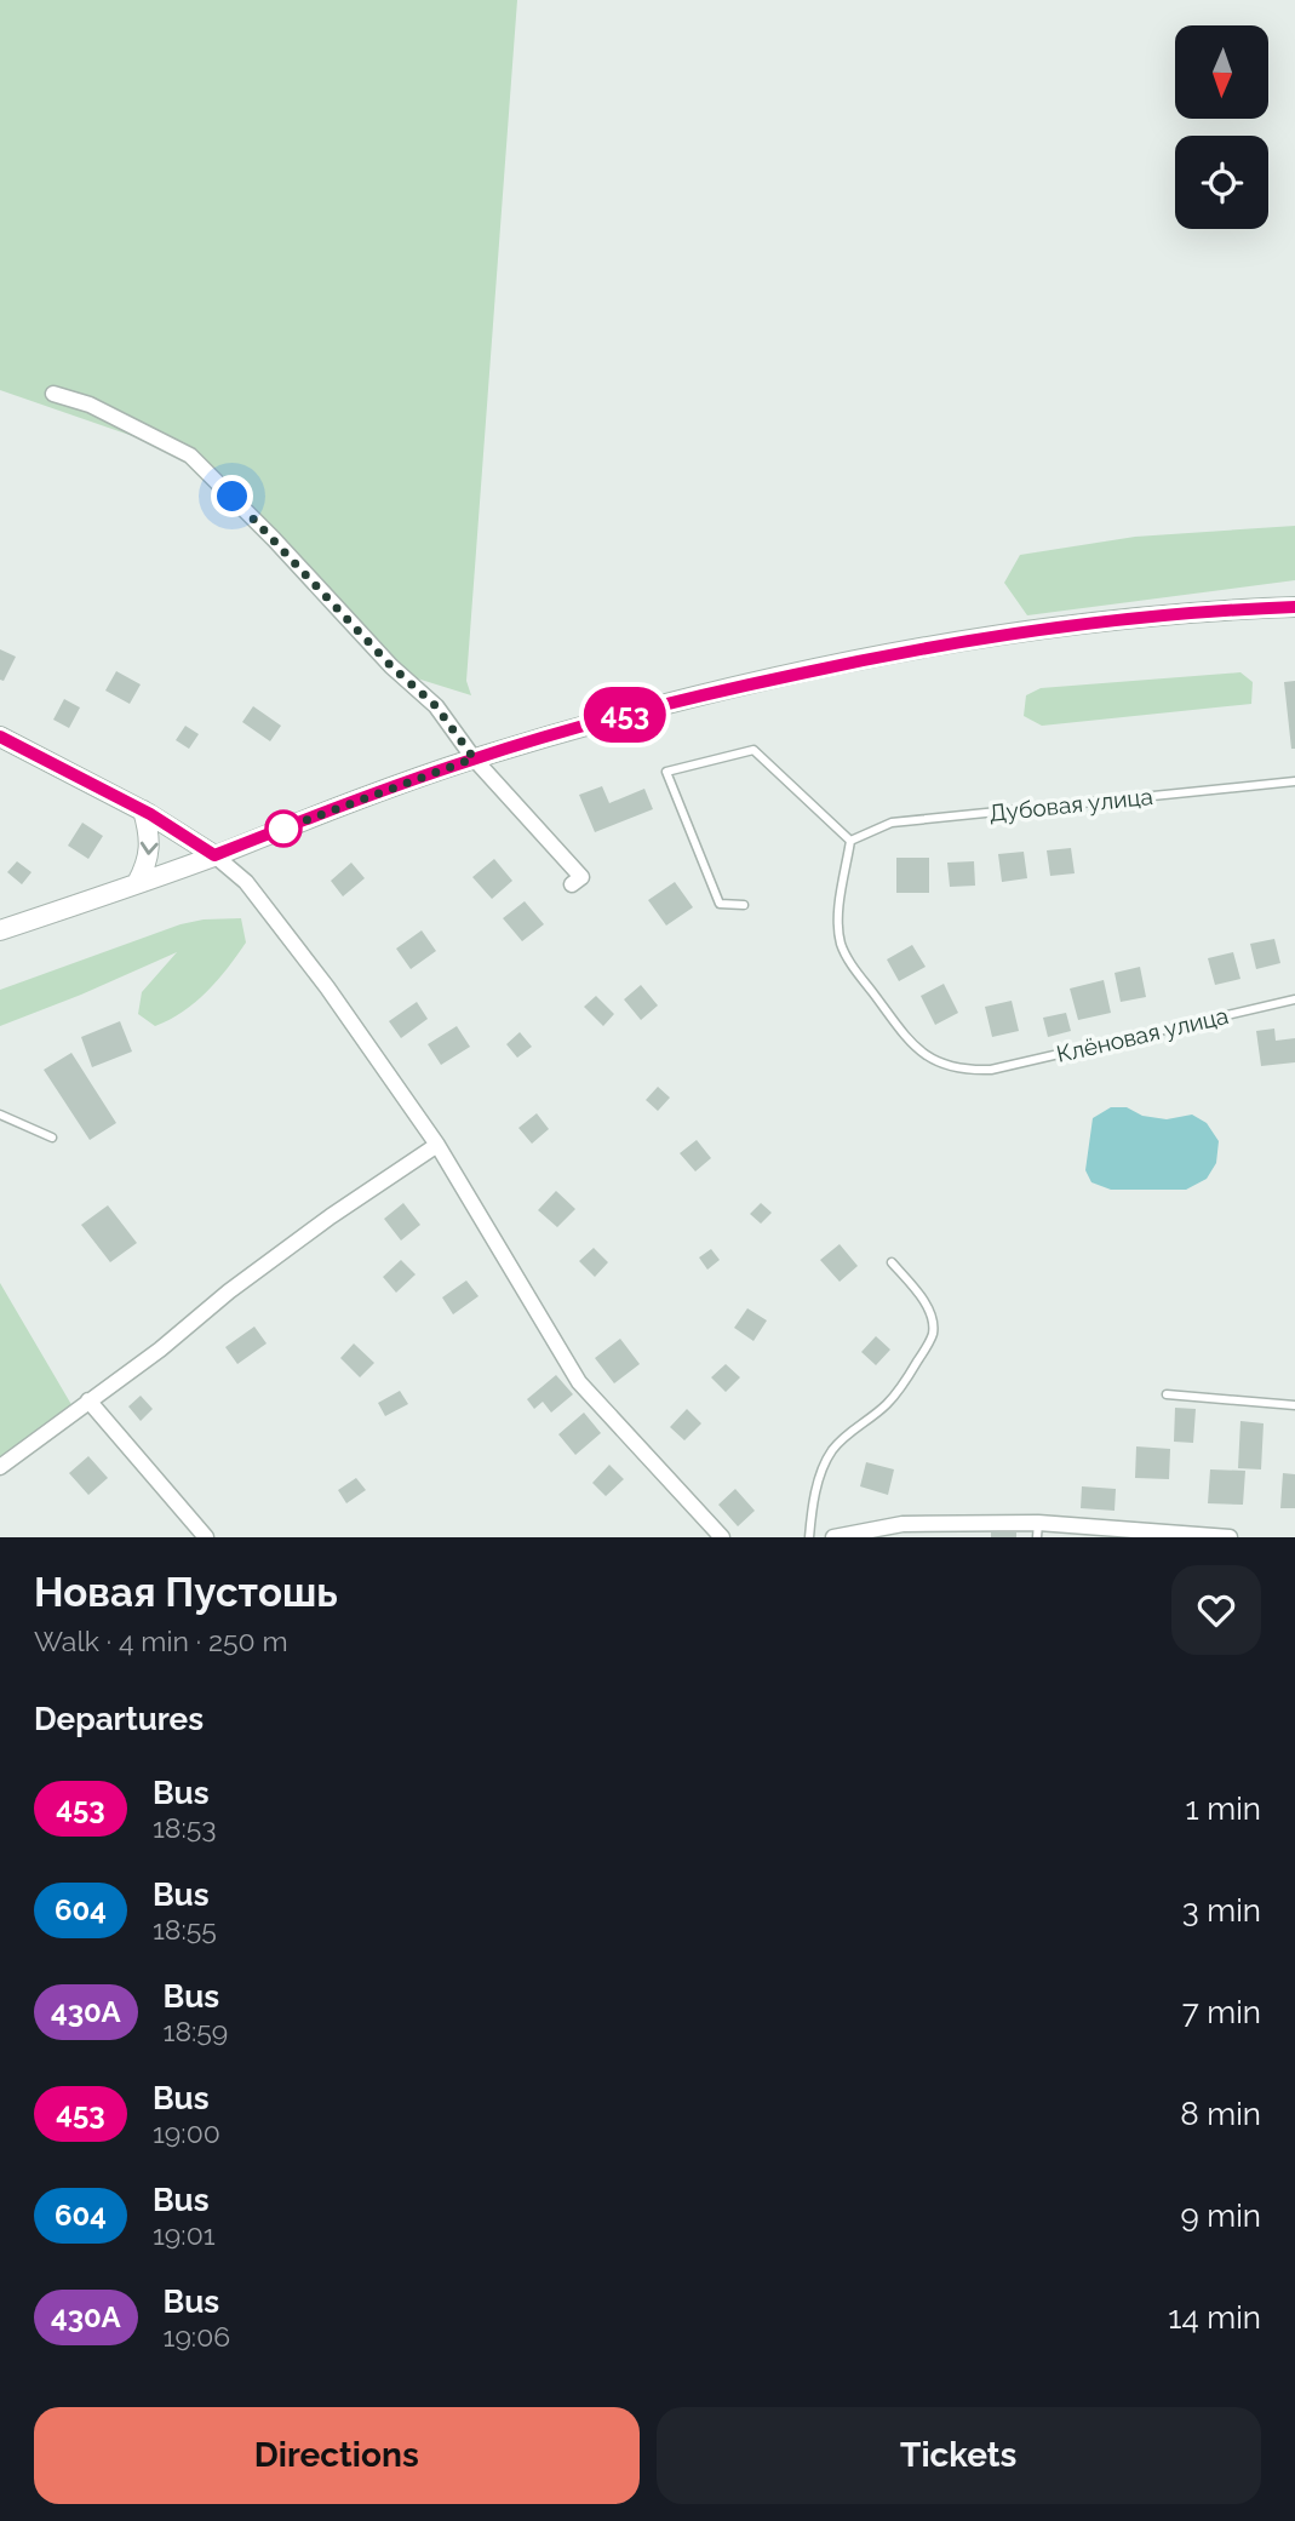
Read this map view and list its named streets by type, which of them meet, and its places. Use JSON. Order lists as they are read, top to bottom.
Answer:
{
  "streets": {
    "lane": ["Дубовая улица", "Клёновая улица"]
  },
  "crossings": [
    ["Дубовая улица", "Клёновая улица"]
  ],
  "lines": ["bus line 453"],
  "north": "bottom",
  "page": {
    "on_map": "453",
    "heading": [
      ["Новая Пустошь", "Walk · 4 min · 250 m"],
      "Departures"
    ],
    "list": [
      {
        "mark": "453",
        "name": "Bus",
        "note": "18:53",
        "value": "1 min"
      },
      {
        "mark": "604",
        "name": "Bus",
        "note": "18:55",
        "value": "3 min"
      },
      {
        "mark": "430А",
        "name": "Bus",
        "note": "18:59",
        "value": "7 min"
      },
      {
        "mark": "453",
        "name": "Bus",
        "note": "19:00",
        "value": "8 min"
      },
      {
        "mark": "604",
        "name": "Bus",
        "note": "19:01",
        "value": "9 min"
      },
      {
        "mark": "430А",
        "name": "Bus",
        "note": "19:06",
        "value": "14 min"
      }
    ],
    "buttons": ["Directions", "Tickets"]
  }
}
